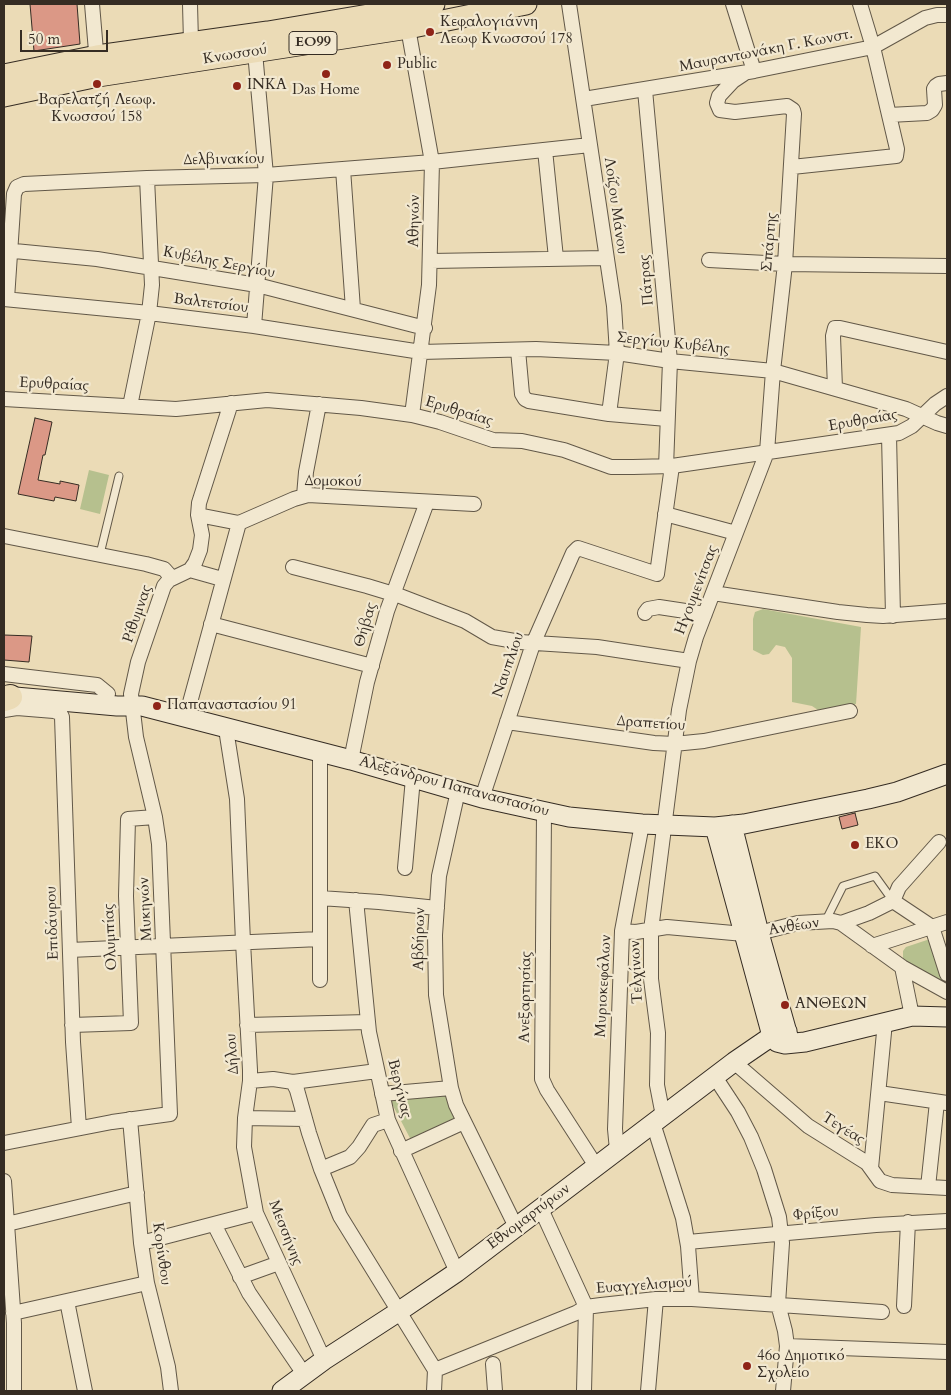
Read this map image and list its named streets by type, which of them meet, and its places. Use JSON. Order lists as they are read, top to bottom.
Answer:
{
  "streets": {
    "main road": [
      "ΕΟ99",
      "Κνωσσού",
      "Αλεξάνδρου Παπαναστασίου",
      "Εθνομαρτύρων"
    ],
    "street": [
      "Μαυραντωνάκη Γ. Κωνστ.",
      "Δελβινακίου",
      "Λοίζου Μάνου",
      "Αθηνών",
      "Σπάρτης",
      "Κυβέλης Σεργίου",
      "Πάτρας",
      "Βαλτετσίου",
      "Σεργίου Κυβέλης",
      "Ερυθραίας",
      "Δομοκού",
      "Ηγουμενίτσας",
      "Ρίθυμνας",
      "Θήβας",
      "Ναυπλίου",
      "Δραπετίου",
      "Μυκηνών",
      "Επιδάυρου",
      "Ανθέων",
      "Ολυμπίας",
      "Αβδήρων",
      "Τελχίνων",
      "Μυριοκεφάλων",
      "Ανεξαρτησίας",
      "Δήλου",
      "Βεργίνας",
      "Τεγέας",
      "Φρίξου",
      "Μεσσήνης",
      "Κορίνθου",
      "Ευαγγελισμού"
    ]
  },
  "crossings": [
    ["Μαυραντωνάκη Γ. Κωνστ.", "Λοίζου Μάνου"],
    ["Μαυραντωνάκη Γ. Κωνστ.", "Σπάρτης"],
    ["Μαυραντωνάκη Γ. Κωνστ.", "Πάτρας"],
    ["Κνωσσού", "Αθηνών"],
    ["Δελβινακίου", "Λοίζου Μάνου"],
    ["Δελβινακίου", "Αθηνών"],
    ["Δελβινακίου", "Κυβέλης Σεργίου"],
    ["Λοίζου Μάνου", "Σεργίου Κυβέλης"],
    ["Αθηνών", "Κυβέλης Σεργίου"],
    ["Αθηνών", "Βαλτετσίου"],
    ["Αθηνών", "Σεργίου Κυβέλης"],
    ["Αθηνών", "Ερυθραίας"],
    ["Σπάρτης", "Σεργίου Κυβέλης"],
    ["Σπάρτης", "Ηγουμενίτσας"],
    ["Πάτρας", "Σεργίου Κυβέλης"],
    ["Πάτρας", "Ερυθραίας"],
    ["Πάτρας", "Ναυπλίου"],
    ["Βαλτετσίου", "Σεργίου Κυβέλης"],
    ["Σεργίου Κυβέλης", "Ερυθραίας"],
    ["Σεργίου Κυβέλης", "Ηγουμενίτσας"],
    ["Ερυθραίας", "Ηγουμενίτσας"],
    ["Δομοκού", "Θήβας"],
    ["Ηγουμενίτσας", "Δραπετίου"],
    ["Ηγουμενίτσας", "Αλεξάνδρου Παπαναστασίου"],
    ["Ηγουμενίτσας", "Τελχίνων"],
    ["Ρίθυμνας", "Αλεξάνδρου Παπαναστασίου"],
    ["Ρίθυμνας", "Μυκηνών"],
    ["Θήβας", "Αλεξάνδρου Παπαναστασίου"],
    ["Ναυπλίου", "Δραπετίου"],
    ["Ναυπλίου", "Αλεξάνδρου Παπαναστασίου"],
    ["Αλεξάνδρου Παπαναστασίου", "Μυκηνών"],
    ["Αλεξάνδρου Παπαναστασίου", "Επιδάυρου"],
    ["Αλεξάνδρου Παπαναστασίου", "Αβδήρων"],
    ["Αλεξάνδρου Παπαναστασίου", "Τελχίνων"],
    ["Αλεξάνδρου Παπαναστασίου", "Μυριοκεφάλων"],
    ["Αλεξάνδρου Παπαναστασίου", "Ανεξαρτησίας"],
    ["Αλεξάνδρου Παπαναστασίου", "Δήλου"],
    ["Μυκηνών", "Ολυμπίας"],
    ["Μυκηνών", "Κορίνθου"],
    ["Επιδάυρου", "Ολυμπίας"],
    ["Ανθέων", "Τελχίνων"],
    ["Ανθέων", "Μυριοκεφάλων"],
    ["Τελχίνων", "Φρίξου"],
    ["Τελχίνων", "Εθνομαρτύρων"],
    ["Τελχίνων", "Ευαγγελισμού"],
    ["Μυριοκεφάλων", "Εθνομαρτύρων"],
    ["Ανεξαρτησίας", "Εθνομαρτύρων"],
    ["Δήλου", "Βεργίνας"],
    ["Δήλου", "Μεσσήνης"],
    ["Βεργίνας", "Εθνομαρτύρων"],
    ["Τεγέας", "Εθνομαρτύρων"],
    ["Εθνομαρτύρων", "Μεσσήνης"]
  ],
  "places": [
    "Κεφαλογιάννη Λεωφ Κνωσσού 178",
    "Public",
    "Das Home",
    "Βαρελατζή Λεωφ. Κνωσσού 158",
    "ΙΝΚΑ",
    "Παπαναστασίου 91",
    "EKO",
    "ΑΝΘΕΩΝ",
    "46ο Δημοτικό Σχολείο"
  ],
  "scale_bar": "50 m"
}
